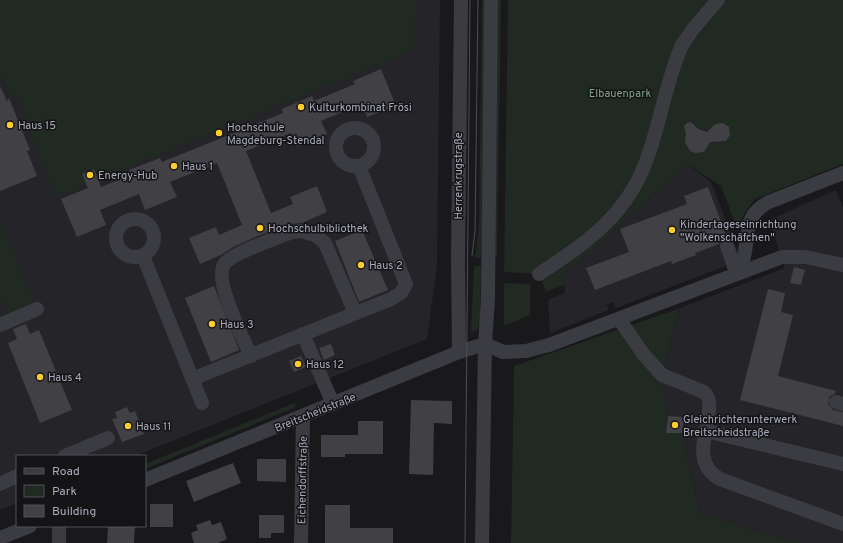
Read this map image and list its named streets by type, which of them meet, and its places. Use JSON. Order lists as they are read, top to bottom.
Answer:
{
  "streets": {
    "street": ["Herrenkrugstraße", "Breitscheidstraße", "Eichendorffstraße"]
  },
  "crossings": [
    ["Herrenkrugstraße", "Breitscheidstraße"],
    ["Breitscheidstraße", "Eichendorffstraße"]
  ],
  "parks": ["Elbauenpark"],
  "places": [
    "Kulturkombinat Frösi",
    "Haus 15",
    "Hochschule Magdeburg-Stendal",
    "Haus 1",
    "Energy-Hub",
    "Hochschulbibliothek",
    "Kindertageseinrichtung \"Wolkenschäfchen\"",
    "Haus 2",
    "Haus 3",
    "Haus 12",
    "Haus 4",
    "Gleichrichterunterwerk Breitscheidstraße",
    "Haus 11"
  ],
  "legend": ["Road", "Park", "Building"]
}
